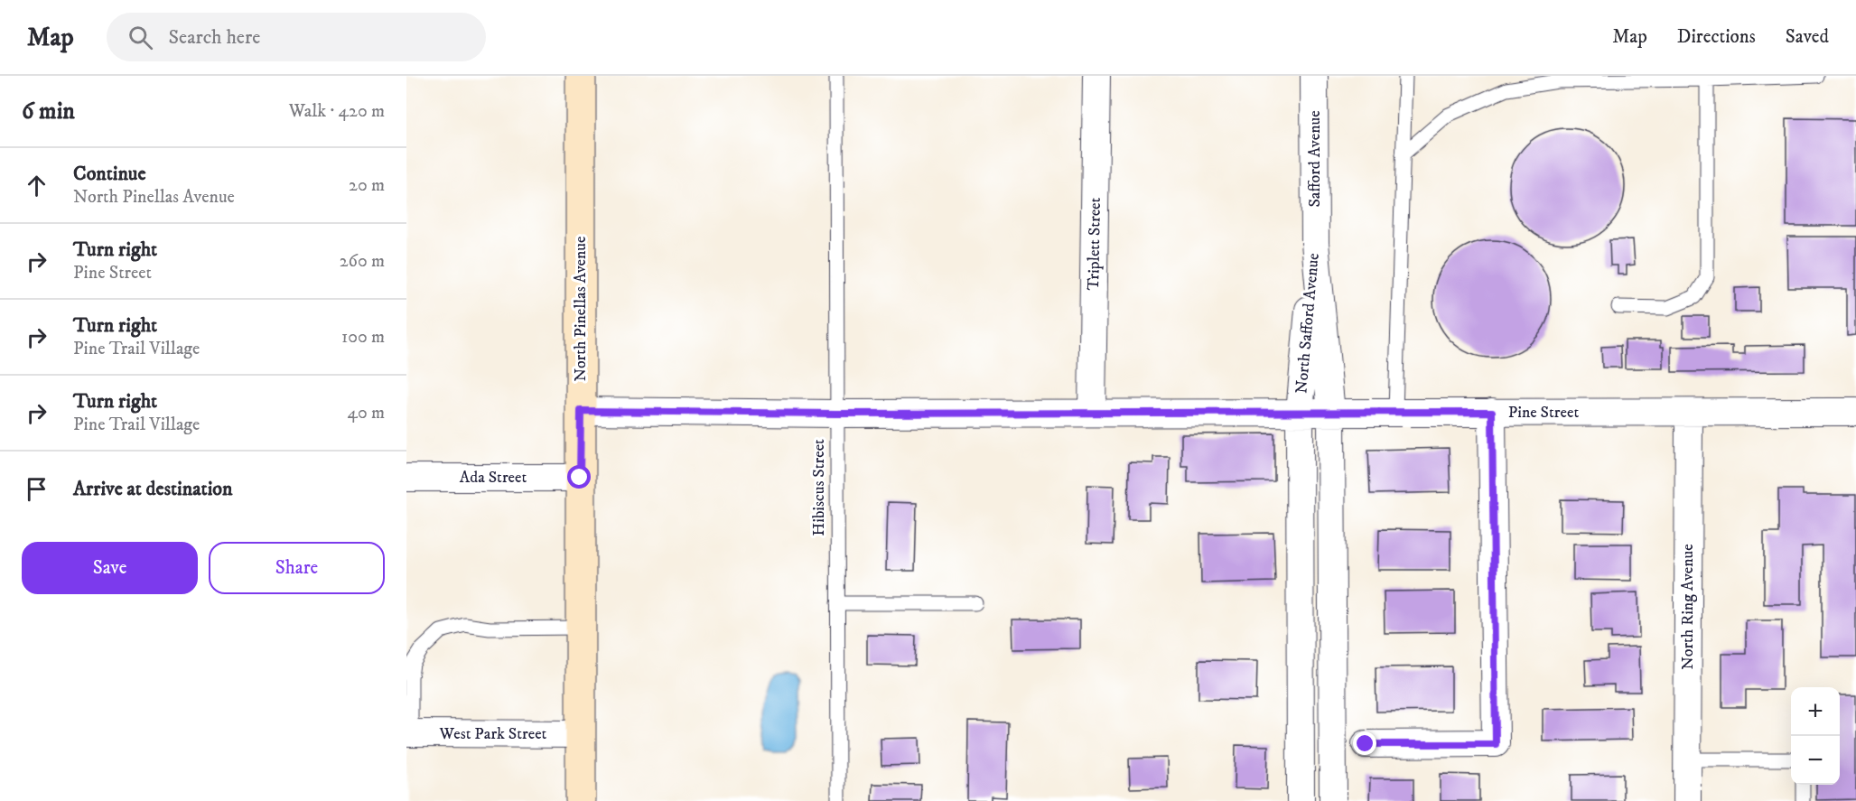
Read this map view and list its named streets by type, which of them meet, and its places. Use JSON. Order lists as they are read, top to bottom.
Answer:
{
  "streets": {
    "main road": ["North Pinellas Avenue"],
    "street": [
      "Safford Avenue",
      "Triplett Street",
      "North Safford Avenue",
      "Pine Street",
      "Ada Street",
      "North Ring Avenue",
      "West Park Street"
    ],
    "lane": ["Hibiscus Street"]
  },
  "crossings": [
    ["Safford Avenue", "North Safford Avenue"],
    ["Triplett Street", "Pine Street"],
    ["North Pinellas Avenue", "Pine Street"],
    ["North Pinellas Avenue", "Ada Street"],
    ["North Pinellas Avenue", "West Park Street"],
    ["North Safford Avenue", "Pine Street"],
    ["Pine Street", "Hibiscus Street"],
    ["Pine Street", "North Ring Avenue"]
  ],
  "page": {
    "header": "Map",
    "search": "Search here",
    "nav": ["Map", "Directions", "Saved"],
    "heading": ["6 min", "Walk · 420 m"],
    "list": [
      ["Continue", "North Pinellas Avenue", "20 m"],
      ["Turn right", "Pine Street", "260 m"],
      ["Turn right", "Pine Trail Village", "100 m"],
      ["Turn right", "Pine Trail Village", "40 m"],
      "Arrive at destination"
    ],
    "buttons": ["Save", "Share"],
    "map_buttons": ["+", "−"]
  }
}
